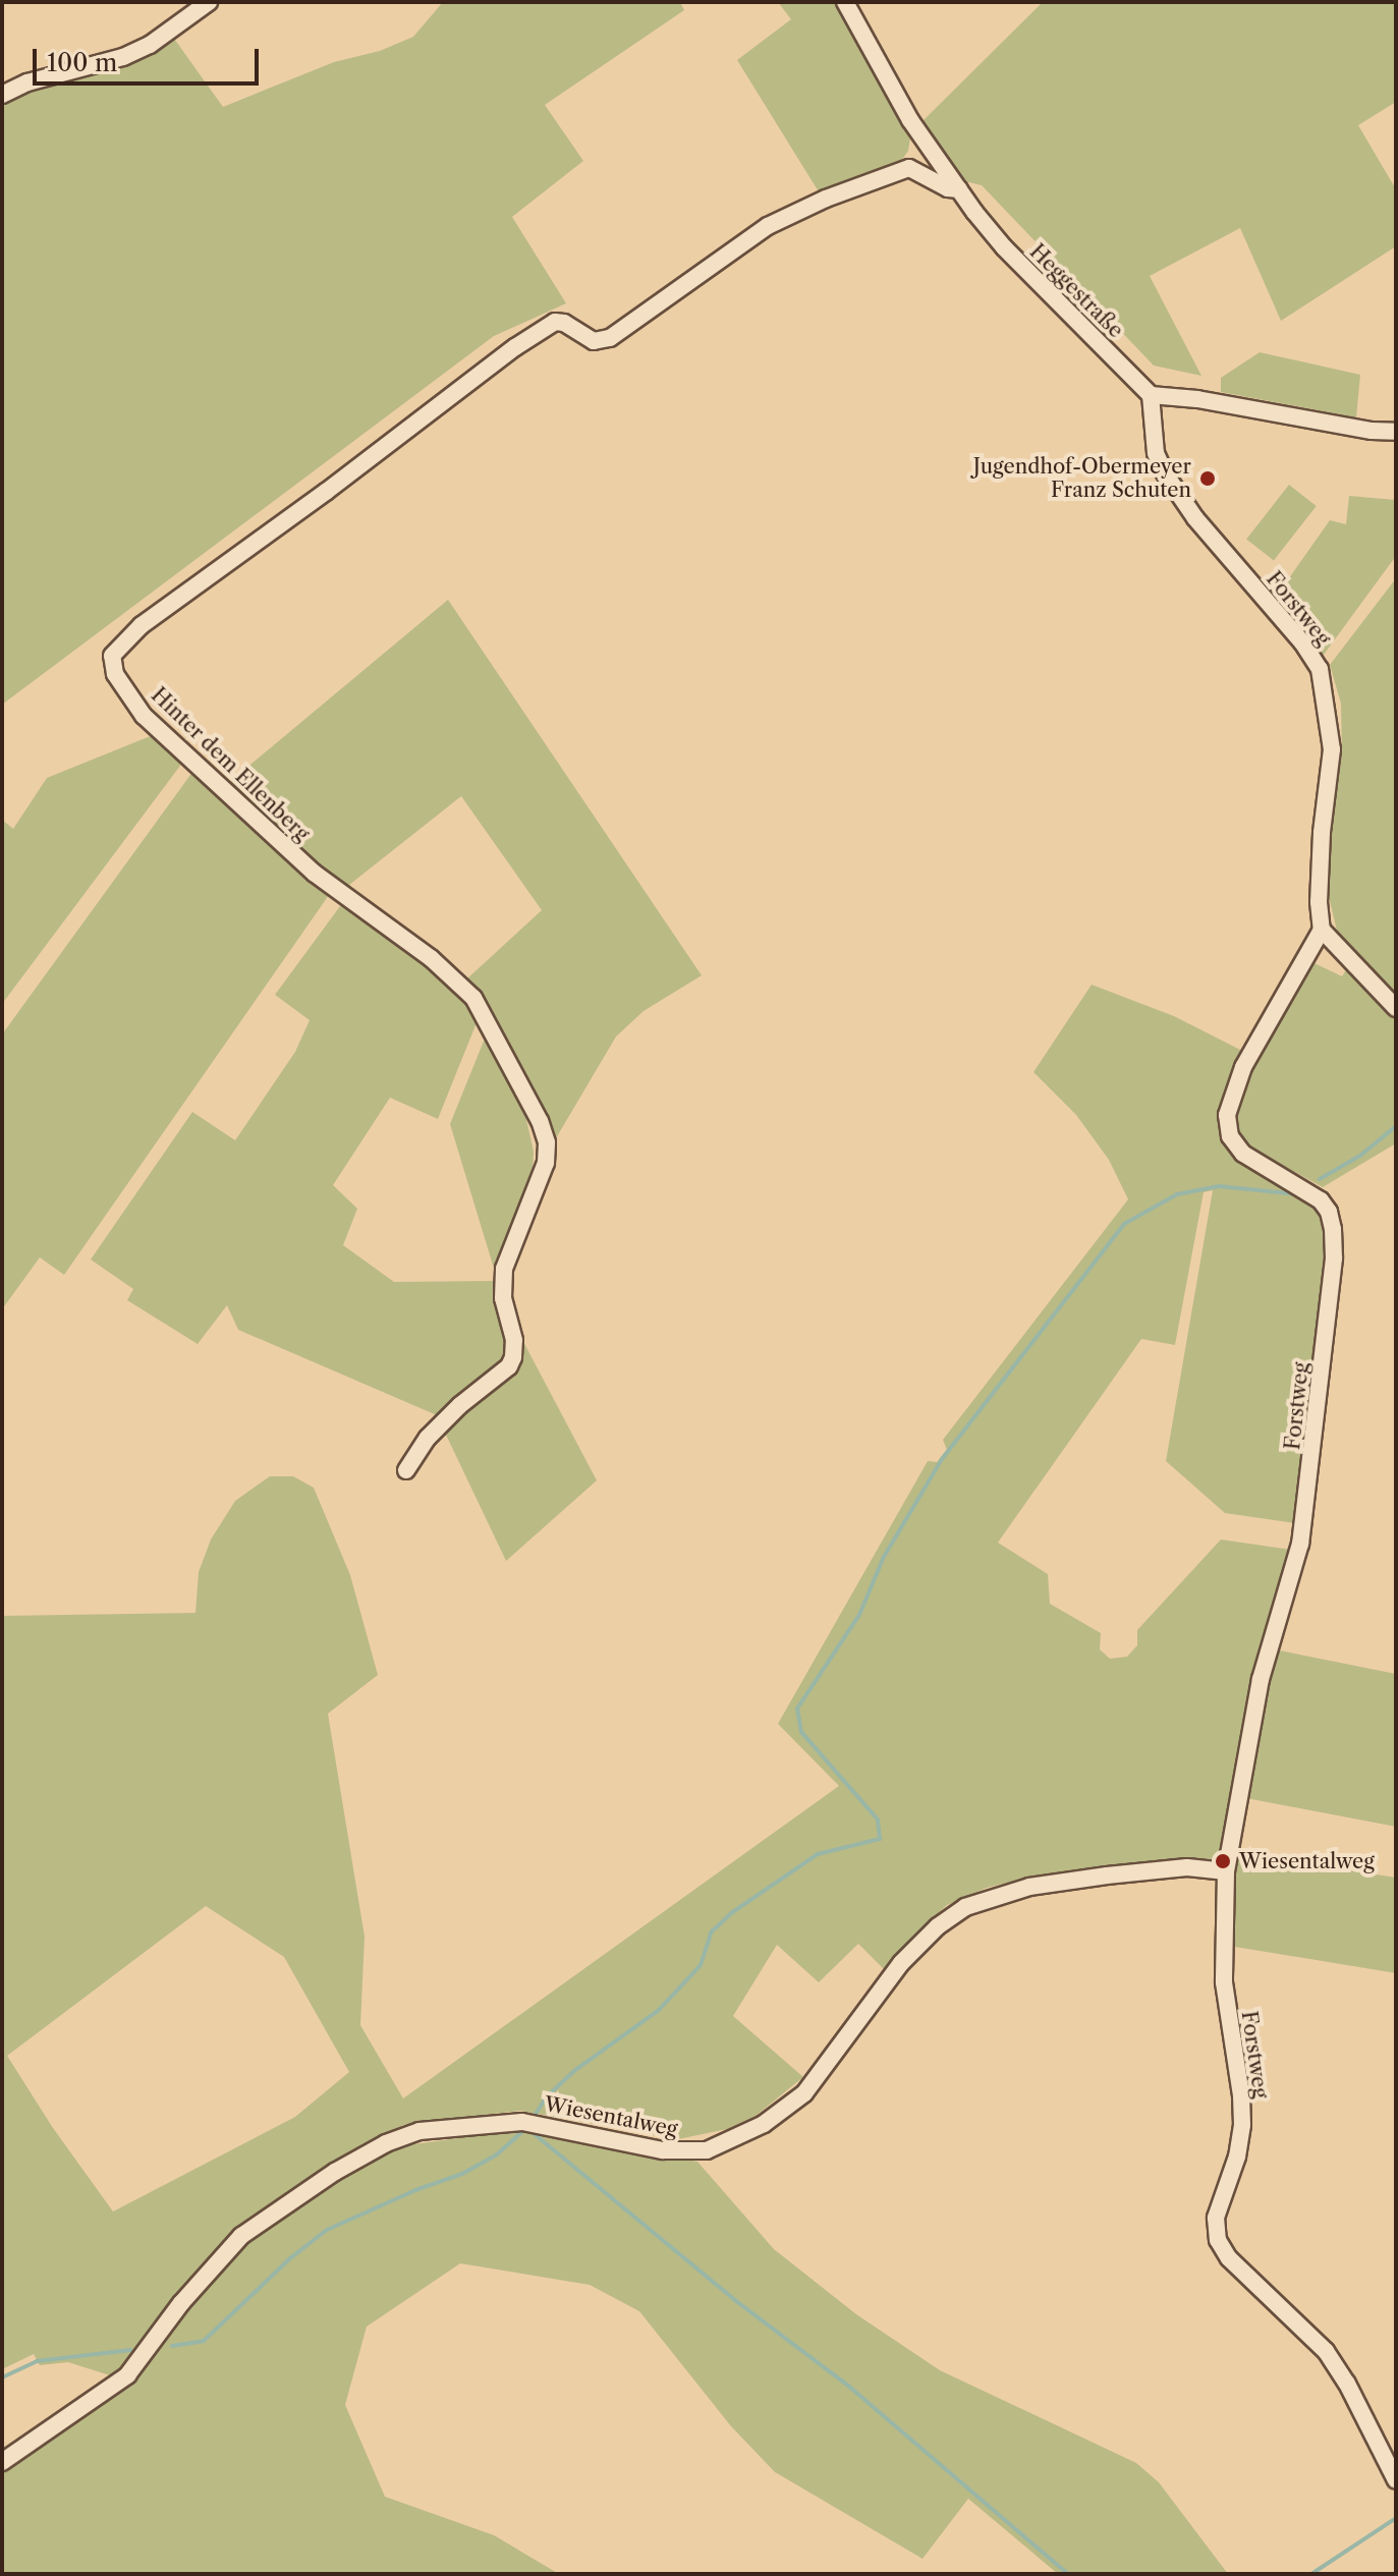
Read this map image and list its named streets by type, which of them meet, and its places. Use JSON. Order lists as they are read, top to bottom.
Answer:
{
  "streets": {
    "street": [
      "Heggestraße",
      "Forstweg",
      "Hinter dem Ellenberg",
      "Wiesentalweg"
    ]
  },
  "crossings": [
    ["Heggestraße", "Forstweg"],
    ["Forstweg", "Wiesentalweg"]
  ],
  "places": ["Jugendhof-Obermeyer Franz Schuten", "Wiesentalweg"],
  "scale_bar": "100 m"
}
